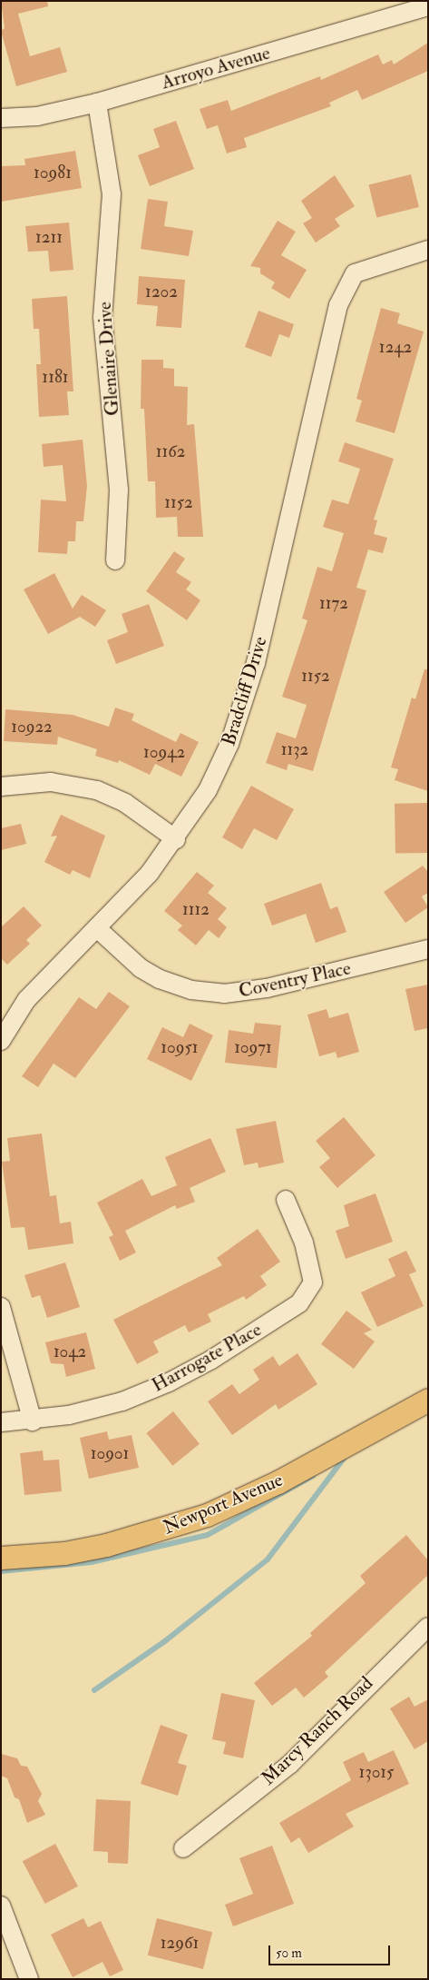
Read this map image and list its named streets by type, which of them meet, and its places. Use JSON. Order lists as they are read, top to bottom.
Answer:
{
  "streets": {
    "main road": ["Newport Avenue"],
    "street": [
      "Arroyo Avenue",
      "Glenaire Drive",
      "Bradcliff Drive",
      "Coventry Place",
      "Harrogate Place",
      "Marcy Ranch Road"
    ]
  },
  "crossings": [
    ["Arroyo Avenue", "Glenaire Drive"],
    ["Bradcliff Drive", "Coventry Place"]
  ],
  "house_numbers": [
    "10981",
    "1211",
    "1202",
    "1242",
    "1181",
    "1162",
    "1152",
    "1172",
    "1152",
    "10922",
    "1132",
    "10942",
    "1112",
    "10951",
    "10971",
    "1042",
    "10901",
    "13015",
    "12961"
  ],
  "scale_bar": "50 m"
}
